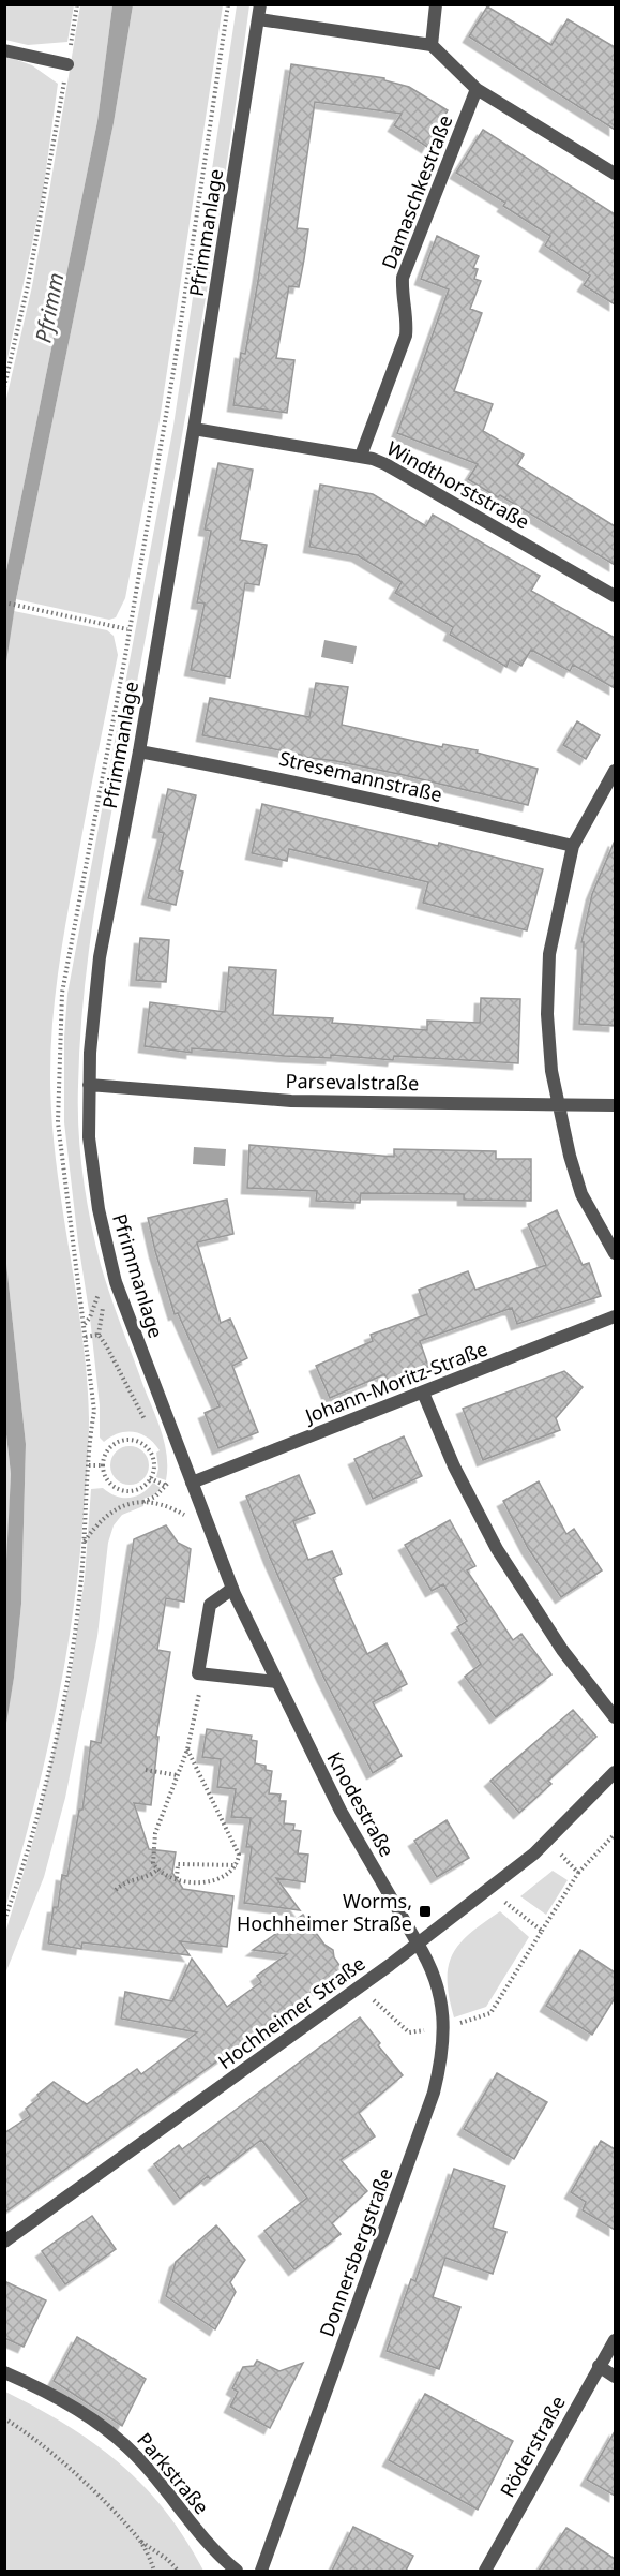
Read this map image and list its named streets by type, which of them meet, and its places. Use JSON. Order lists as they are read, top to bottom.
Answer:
{
  "streets": {
    "street": [
      "Damaschkestraße",
      "Pfrimmanlage",
      "Windthorststraße",
      "Stresemannstraße",
      "Parsevalstraße",
      "Johann-Moritz-Straße",
      "Knodestraße",
      "Hochheimer Straße",
      "Donnersbergstraße",
      "Röderstraße",
      "Parkstraße"
    ]
  },
  "crossings": [
    ["Damaschkestraße", "Windthorststraße"],
    ["Pfrimmanlage", "Windthorststraße"],
    ["Pfrimmanlage", "Stresemannstraße"],
    ["Pfrimmanlage", "Parsevalstraße"],
    ["Pfrimmanlage", "Johann-Moritz-Straße"],
    ["Pfrimmanlage", "Knodestraße"],
    ["Johann-Moritz-Straße", "Knodestraße"],
    ["Knodestraße", "Hochheimer Straße"],
    ["Knodestraße", "Donnersbergstraße"],
    ["Hochheimer Straße", "Donnersbergstraße"]
  ],
  "water": ["Pfrimm"],
  "places": {
    "transit": ["Worms, Hochheimer Straße"]
  }
}
